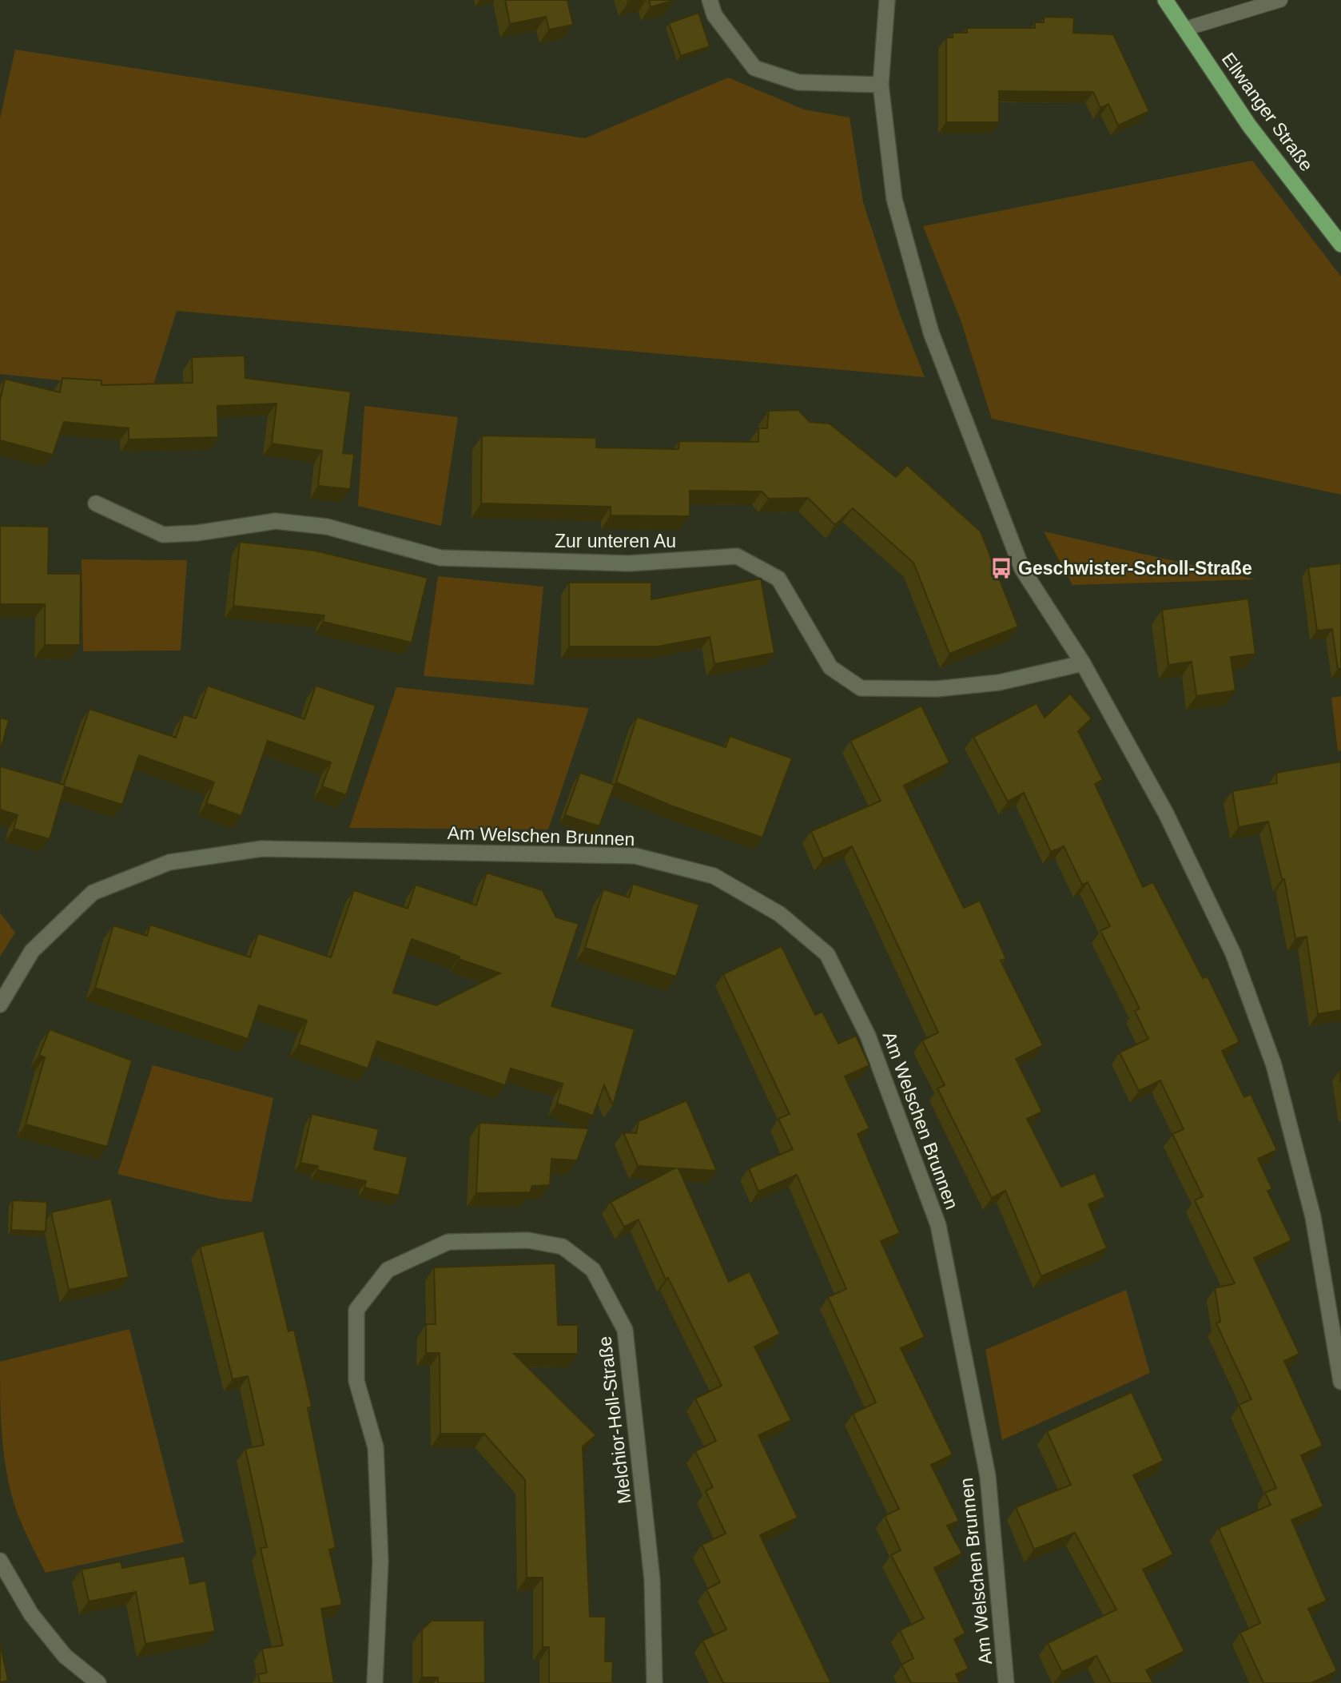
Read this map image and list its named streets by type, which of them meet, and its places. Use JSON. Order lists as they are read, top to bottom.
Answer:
{
  "streets": {
    "main road": ["Ellwanger Straße"],
    "street": ["Zur unteren Au", "Am Welschen Brunnen", "Melchior-Holl-Straße"]
  },
  "places": {
    "bus stop": ["Geschwister-Scholl-Straße"]
  }
}
